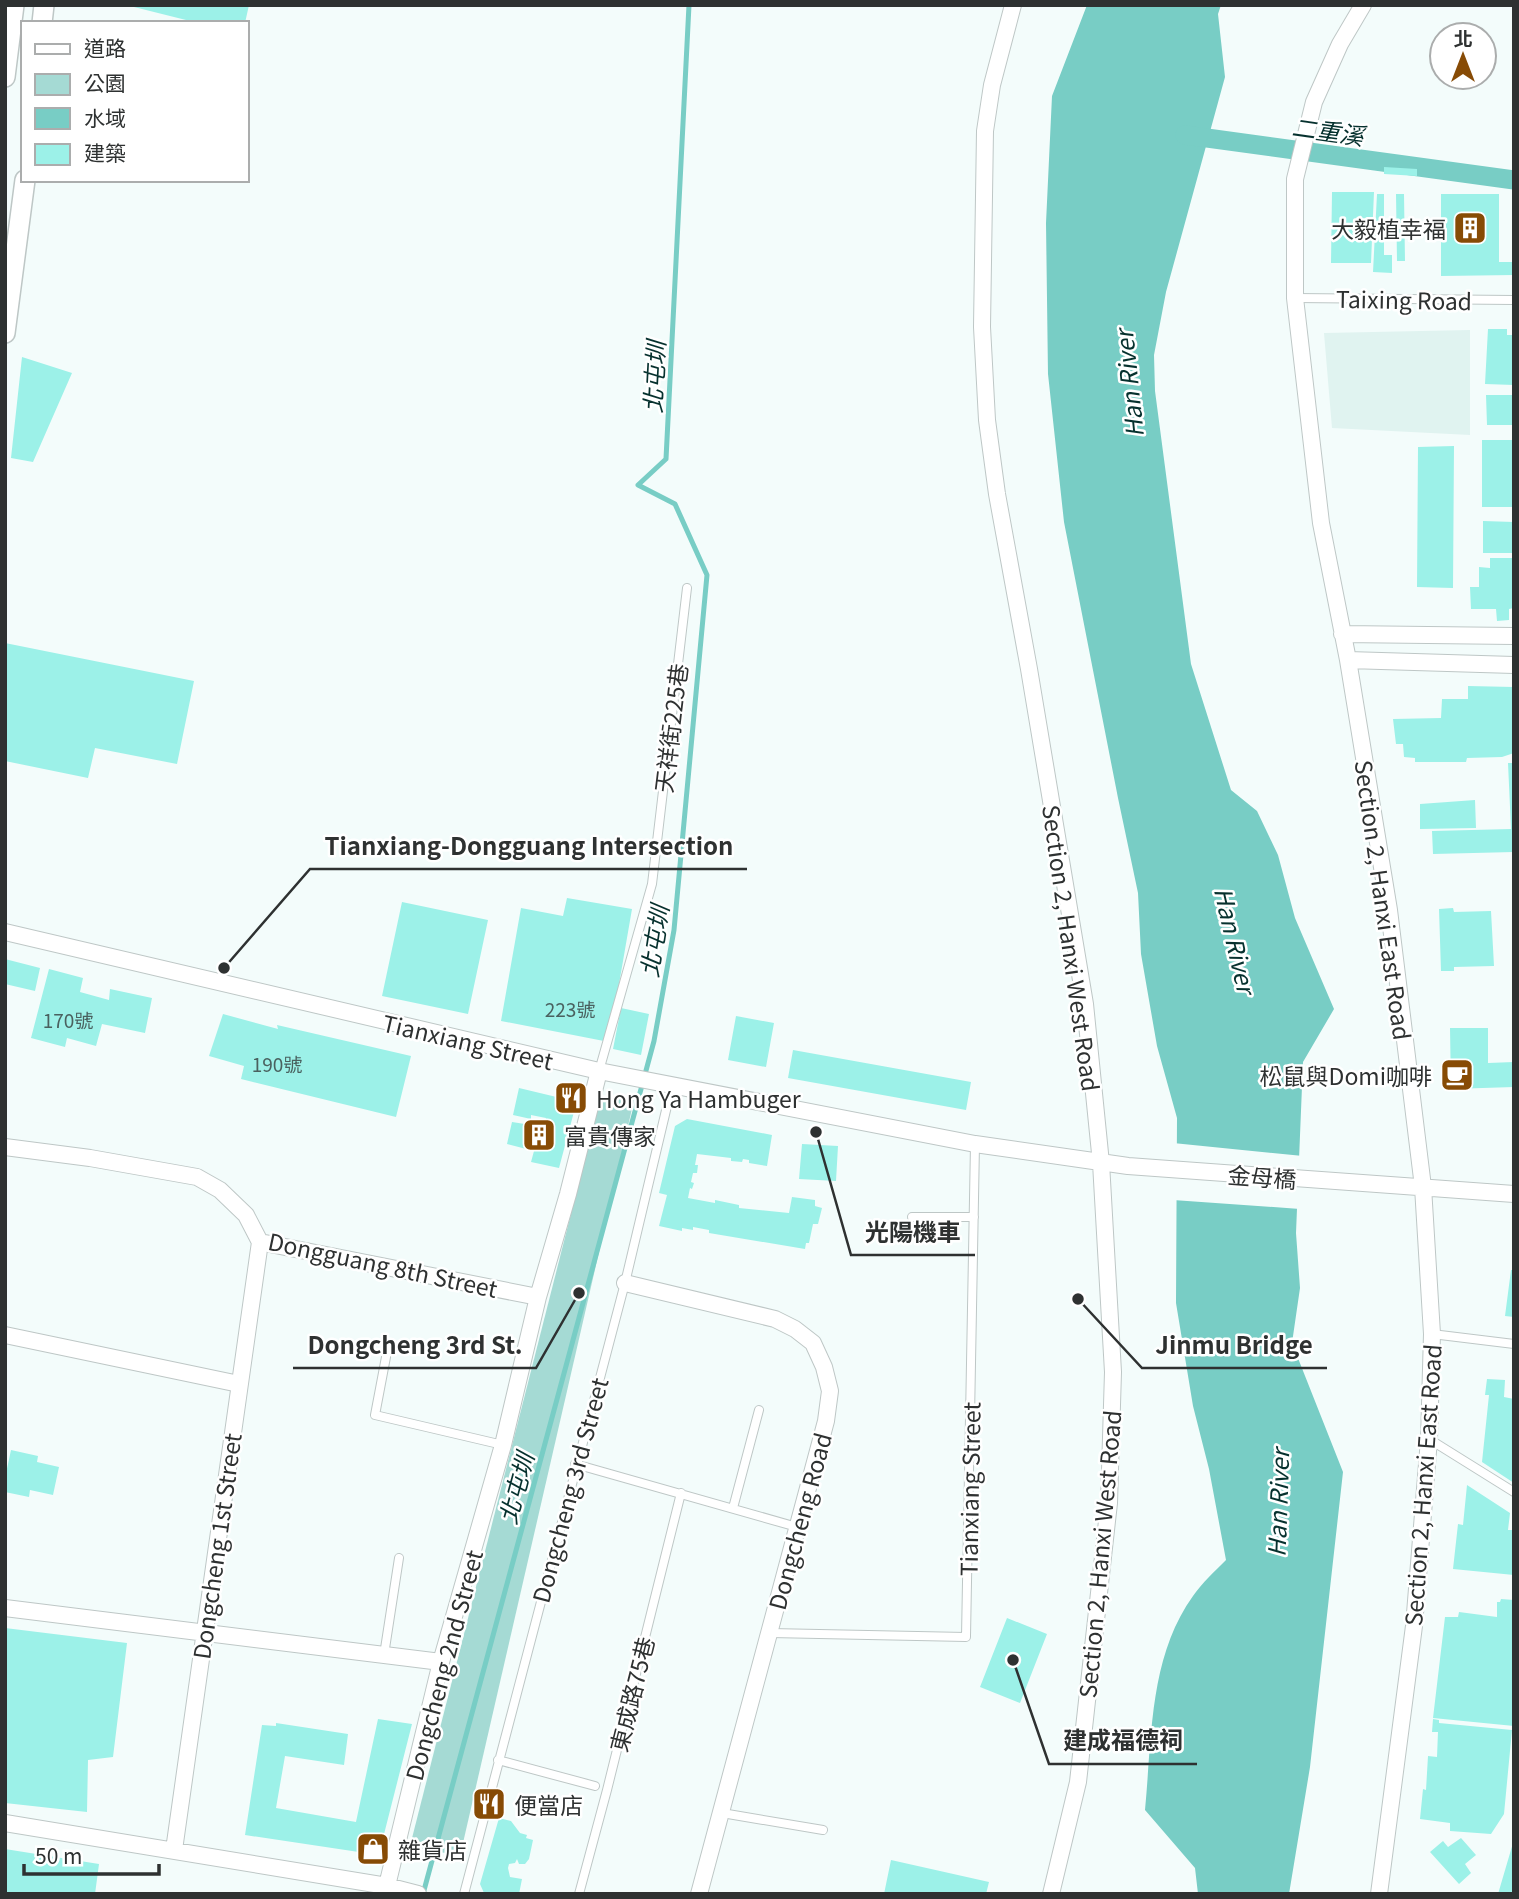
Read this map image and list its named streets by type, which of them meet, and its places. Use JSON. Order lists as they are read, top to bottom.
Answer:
{
  "streets": {
    "street": [
      "Section 2, Hanxi East Road",
      "Section 2, Hanxi West Road",
      "Tianxiang Street",
      "金母橋",
      "Dongguang 8th Street",
      "Dongcheng Road",
      "Dongcheng 1st Street",
      "Dongcheng 2nd Street"
    ],
    "lane": [
      "Taixing Road",
      "天祥街225巷",
      "Dongcheng 3rd Street",
      "東成路75巷"
    ]
  },
  "crossings": [
    ["Taixing Road", "Section 2, Hanxi East Road"],
    ["天祥街225巷", "Tianxiang Street"],
    ["天祥街225巷", "Dongcheng 2nd Street"],
    ["Section 2, Hanxi East Road", "金母橋"],
    ["Section 2, Hanxi West Road", "Tianxiang Street"],
    ["Tianxiang Street", "金母橋"],
    ["Tianxiang Street", "Dongcheng 3rd Street"],
    ["Tianxiang Street", "Dongcheng Road"],
    ["Tianxiang Street", "Dongcheng 2nd Street"],
    ["Dongguang 8th Street", "Dongcheng 1st Street"],
    ["Dongguang 8th Street", "Dongcheng 2nd Street"],
    ["Dongcheng 3rd Street", "Dongcheng Road"]
  ],
  "water": ["二重溪", "北屯圳", "Han River"],
  "places": {
    "building": ["大毅植幸福", "富貴傳家"],
    "other": [
      "Tianxiang-Dongguang Intersection",
      "光陽機車",
      "Dongcheng 3rd St.",
      "Jinmu Bridge",
      "建成福德祠"
    ],
    "cafe": ["松鼠與Domi咖啡"],
    "restaurant": ["Hong Ya Hambuger", "便當店"],
    "shop": ["雜貨店"]
  },
  "house_numbers": ["223號", "170號", "190號"],
  "legend": [
    "道路",
    "公園",
    "水域",
    "建築"
  ],
  "scale_bar": "50 m",
  "north": "top"
}
